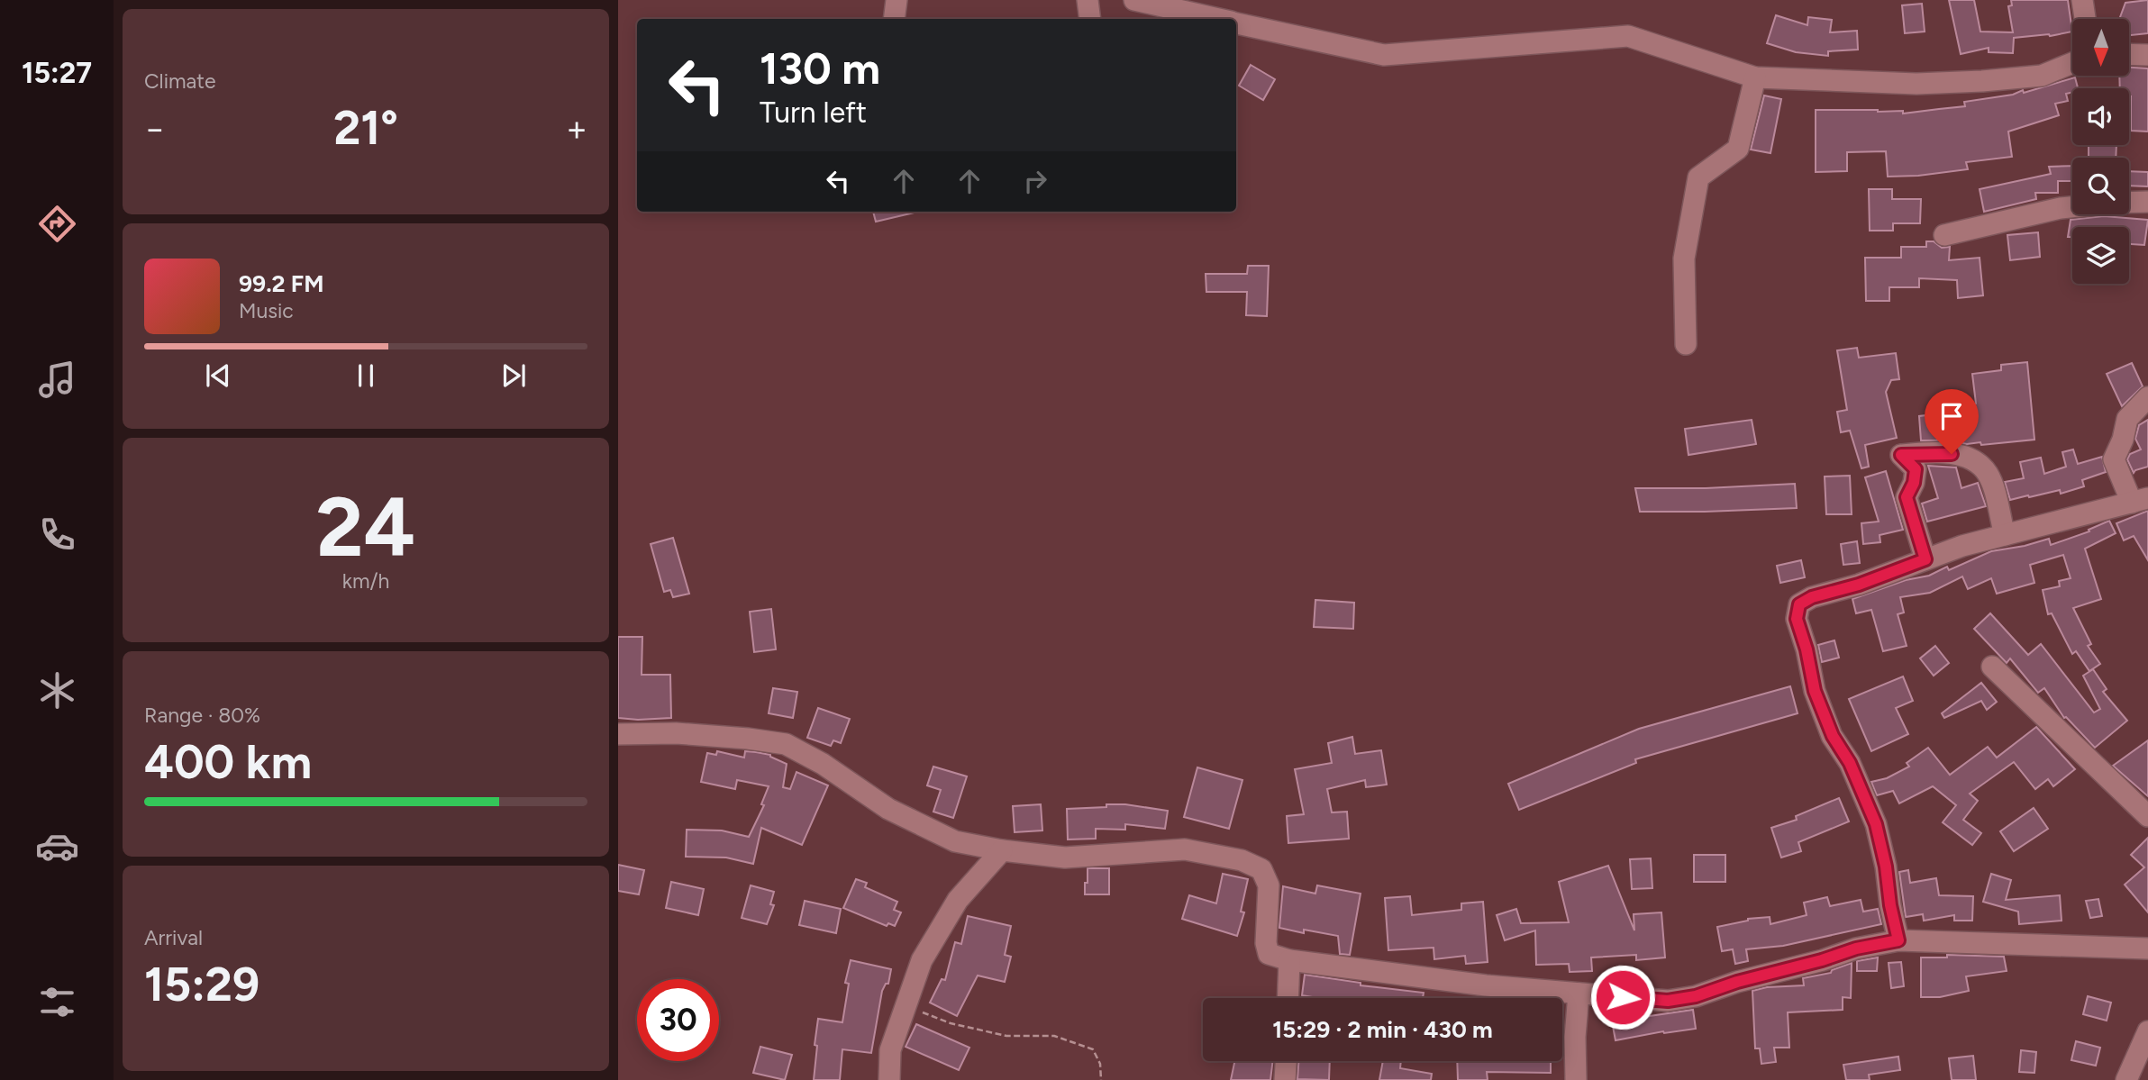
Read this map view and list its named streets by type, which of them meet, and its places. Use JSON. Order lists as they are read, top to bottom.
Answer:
{
  "north": "bottom",
  "page": {
    "tabs": "15:27",
    "tile": [
      "Climate",
      ["24", "km/h"],
      ["Range · 80%", "400 km"],
      ["Arrival", "15:29"]
    ],
    "turn": ["130 m", "Turn left"],
    "heat": ["−", "21°", "+"],
    "song": ["99.2 FM", "Music"],
    "limit": "30",
    "trip": "15:29 · 2 min · 430 m"
  }
}
